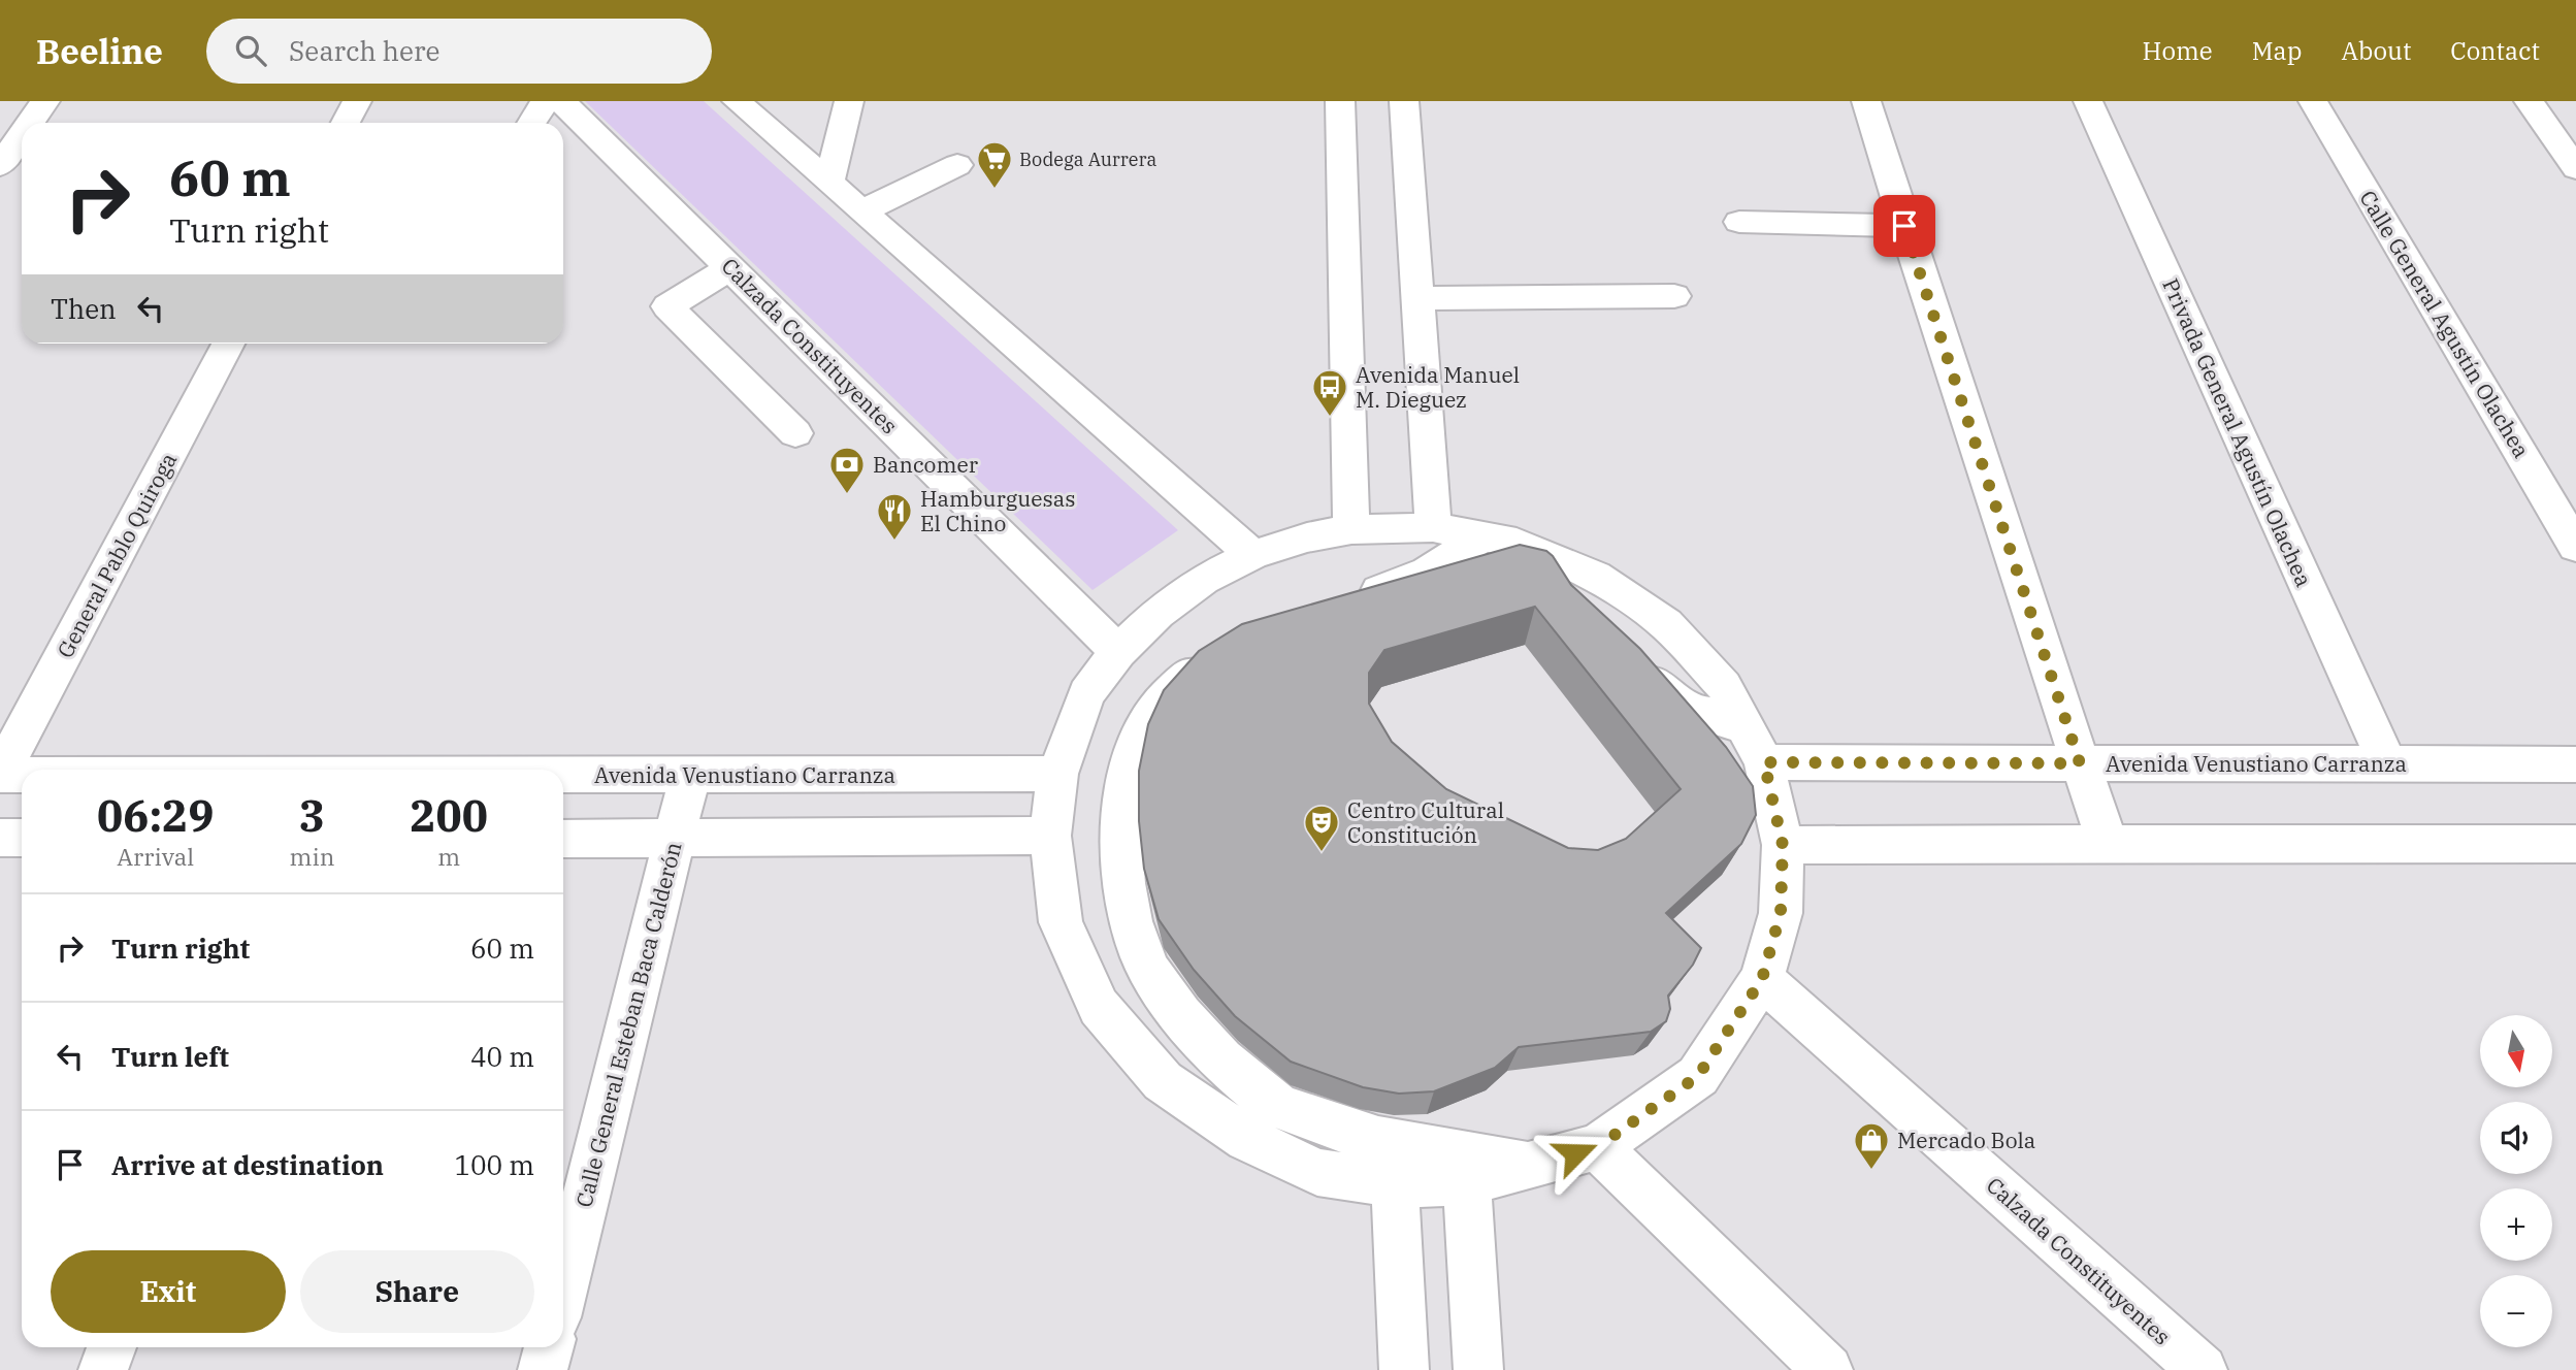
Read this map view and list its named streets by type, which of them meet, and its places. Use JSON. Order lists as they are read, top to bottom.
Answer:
{
  "streets": {
    "street": [
      "Calle General Agustín Olachea",
      "Calzada Constituyentes",
      "Privada General Agustín Olachea",
      "General Pablo Quiroga",
      "Avenida Venustiano Carranza",
      "Calle General Esteban Baca Calderón"
    ]
  },
  "crossings": [
    ["Privada General Agustín Olachea", "Avenida Venustiano Carranza"],
    ["General Pablo Quiroga", "Avenida Venustiano Carranza"],
    ["Avenida Venustiano Carranza", "Calle General Esteban Baca Calderón"]
  ],
  "places": {
    "supermarket": ["Bodega Aurrera"],
    "bus stop": ["Avenida Manuel M. Dieguez"],
    "bank": ["Bancomer"],
    "restaurant": ["Hamburguesas El Chino"],
    "theatre": ["Centro Cultural Constitución"],
    "shop": ["Mercado Bola"]
  },
  "north": "bottom",
  "page": {
    "header": "Beeline",
    "search": "Search here",
    "nav": [
      "Home",
      "Map",
      "About",
      "Contact"
    ],
    "turn": ["60 m", "Turn right"],
    "then": "Then",
    "eta": [
      "06:29",
      "Arrival",
      "3",
      "min",
      "200",
      "m"
    ],
    "list": [
      {
        "name": "Turn right",
        "value": "60 m"
      },
      {
        "name": "Turn left",
        "value": "40 m"
      },
      {
        "name": "Arrive at destination",
        "value": "100 m"
      }
    ],
    "map_buttons": ["+", "−"],
    "buttons": ["Exit", "Share"]
  }
}
